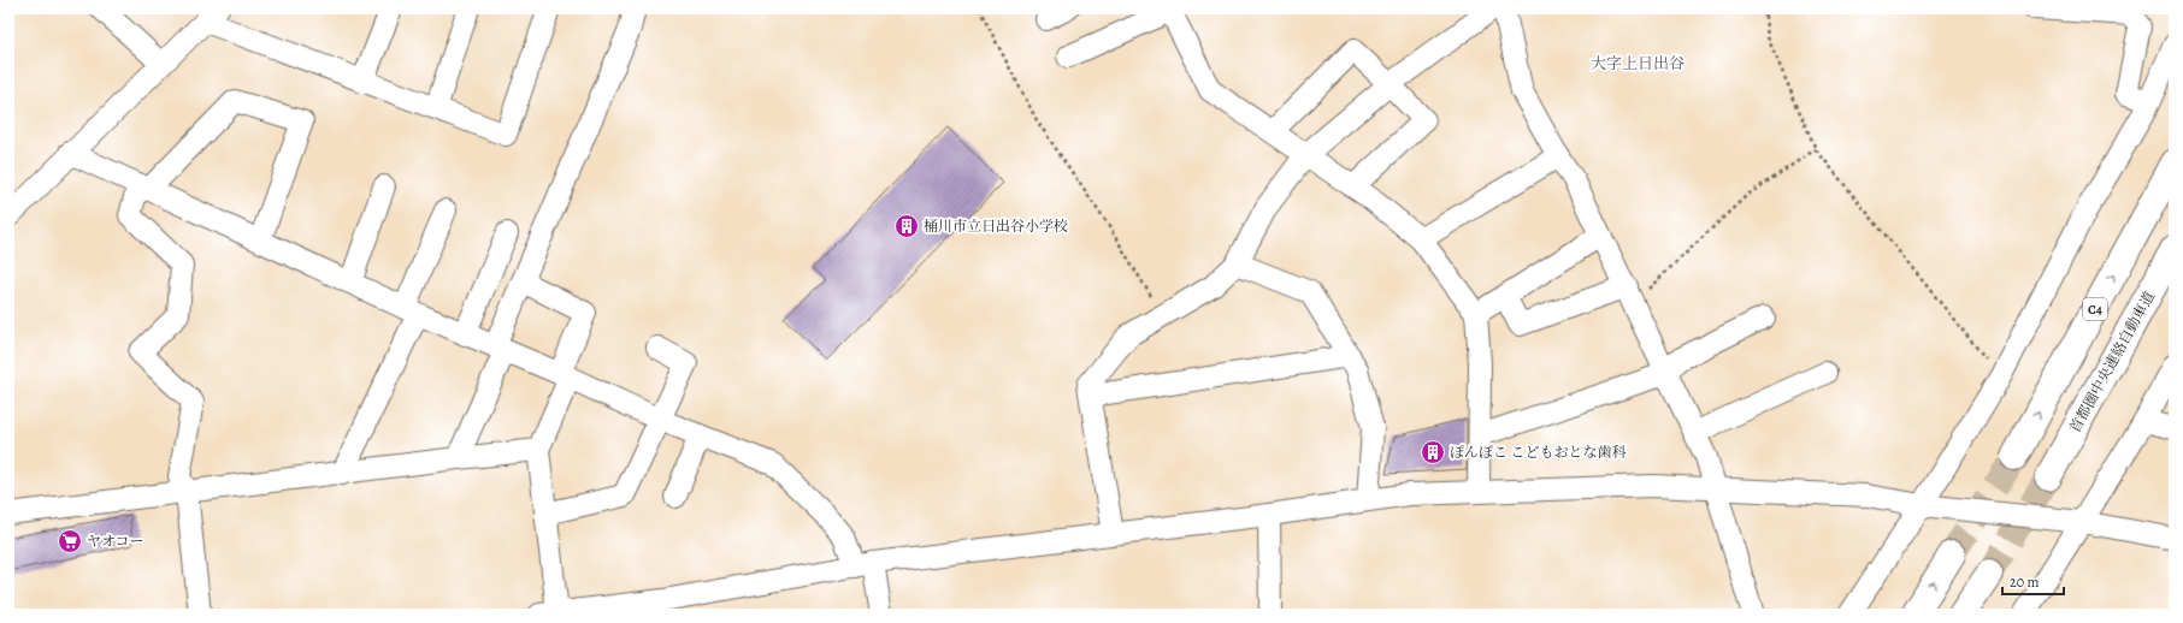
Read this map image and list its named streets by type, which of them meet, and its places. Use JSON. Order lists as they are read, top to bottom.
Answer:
{
  "streets": {
    "highway": ["C4", "首都圏中央連絡自動車道"]
  },
  "districts": ["大字上日出谷"],
  "places": {
    "building": ["桶川市立日出谷小学校", "ぽんぽこ こどもおとな歯科"],
    "supermarket": ["ヤオコー"]
  },
  "scale_bar": "20 m"
}
